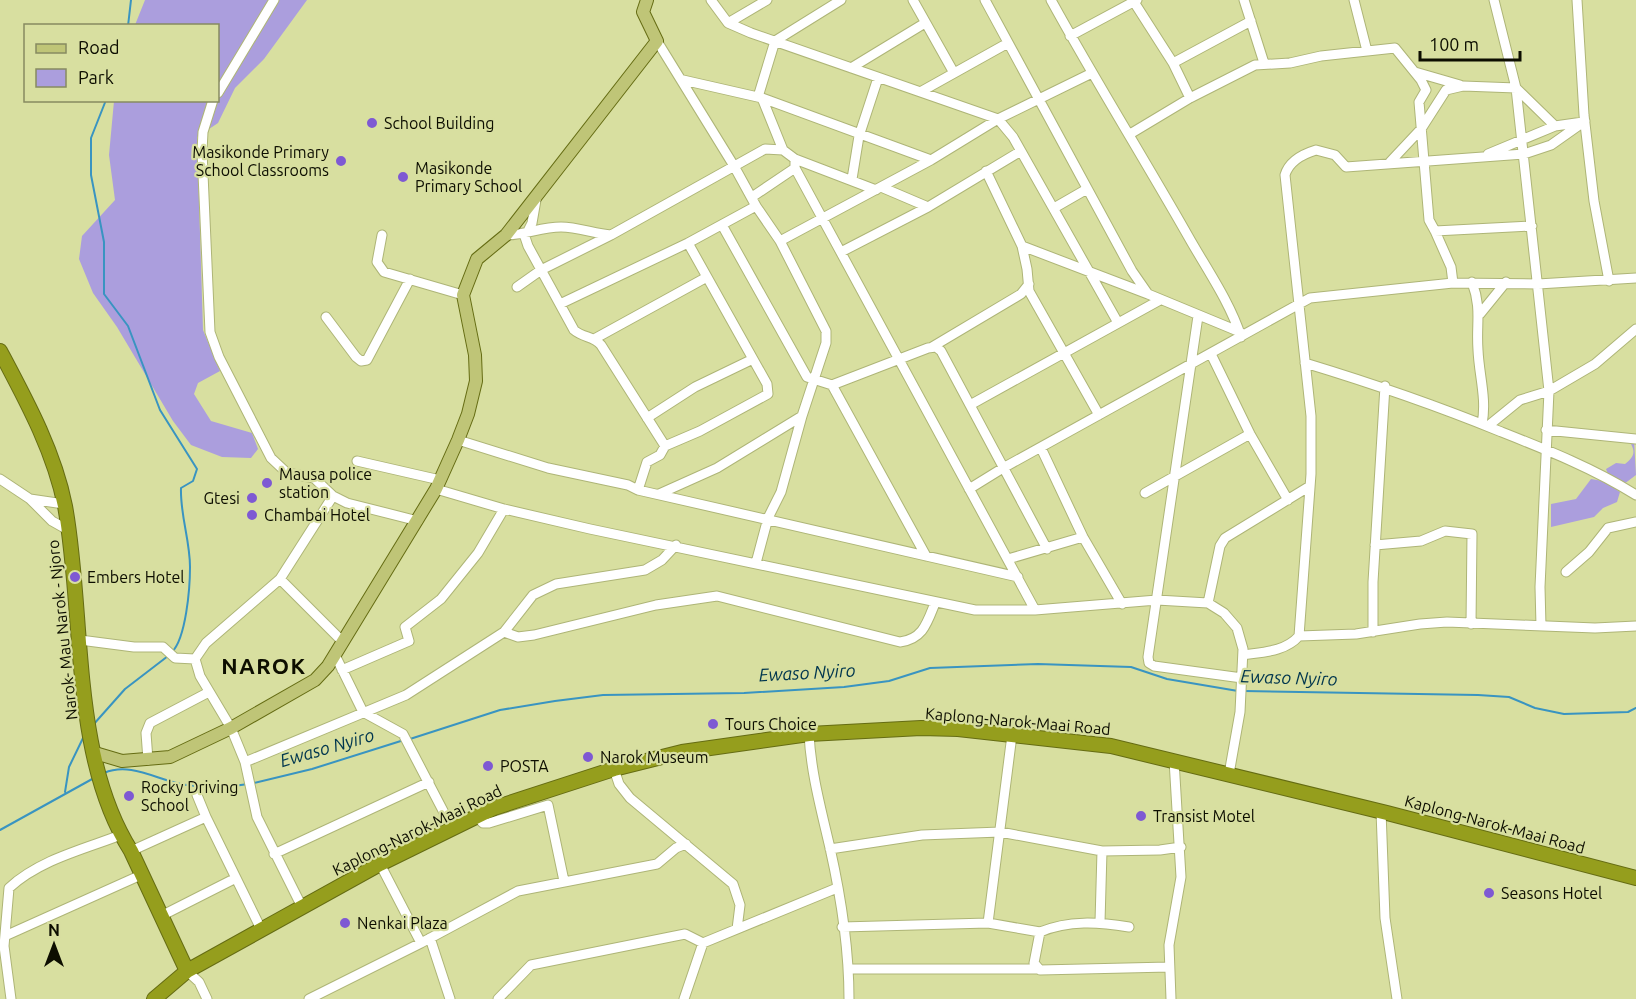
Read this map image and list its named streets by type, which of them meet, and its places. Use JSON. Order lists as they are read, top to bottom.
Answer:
{
  "streets": {
    "highway": ["Narok- Mau Narok - Njoro", "Kaplong-Narok-Maai Road"]
  },
  "crossings": [
    ["Narok- Mau Narok - Njoro", "Kaplong-Narok-Maai Road"]
  ],
  "districts": ["NAROK"],
  "water": ["Ewaso Nyiro"],
  "places": [
    "School Building",
    "Masikonde Primary School Classrooms",
    "Masikonde Primary School",
    "Mausa police station",
    "Gtesi",
    "Chambai Hotel",
    "Embers Hotel",
    "Tours Choice",
    "Narok Museum",
    "POSTA",
    "Rocky Driving School",
    "Transist Motel",
    "Seasons Hotel",
    "Nenkai Plaza"
  ],
  "legend": ["Road", "Park"],
  "scale_bar": "100 m",
  "north": "top"
}
